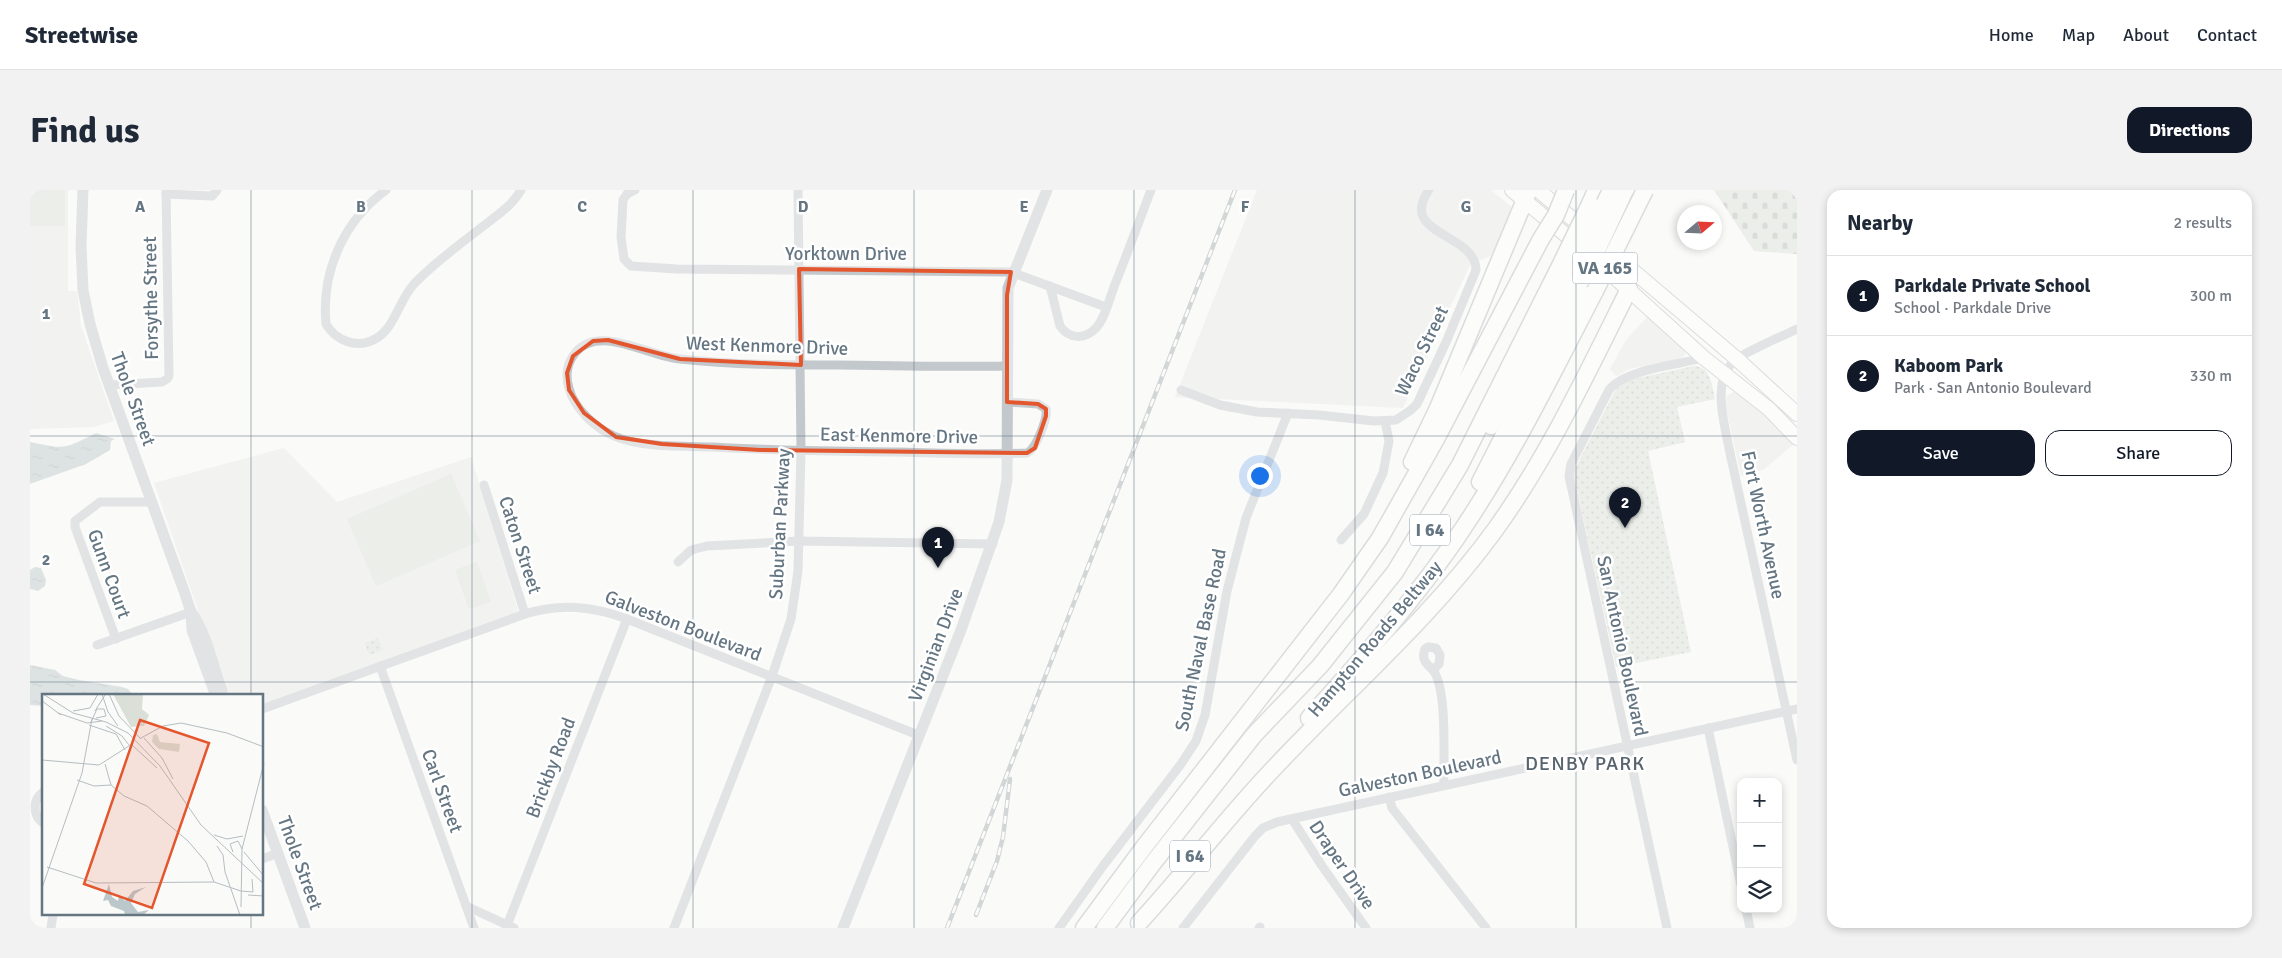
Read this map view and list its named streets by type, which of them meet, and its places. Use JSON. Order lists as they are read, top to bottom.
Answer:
{
  "streets": {
    "highway": ["I 64", "Hampton Roads Beltway"],
    "main road": ["VA 165"],
    "street": [
      "Yorktown Drive",
      "Forsythe Street",
      "West Kenmore Drive",
      "Waco Street",
      "Thole Street",
      "East Kenmore Drive",
      "Suburban Parkway",
      "Fort Worth Avenue",
      "Caton Street",
      "Gunn Court",
      "Galveston Boulevard",
      "South Naval Base Road",
      "Virginian Drive",
      "San Antonio Boulevard",
      "Brickby Road",
      "Carl Street",
      "Draper Drive"
    ]
  },
  "crossings": [
    ["Yorktown Drive", "Suburban Parkway"],
    ["Yorktown Drive", "Virginian Drive"],
    ["VA 165", "Fort Worth Avenue"],
    ["VA 165", "San Antonio Boulevard"],
    ["Forsythe Street", "Thole Street"],
    ["West Kenmore Drive", "East Kenmore Drive"],
    ["West Kenmore Drive", "Suburban Parkway"],
    ["West Kenmore Drive", "Virginian Drive"],
    ["Waco Street", "South Naval Base Road"],
    ["Thole Street", "Gunn Court"],
    ["East Kenmore Drive", "Suburban Parkway"],
    ["East Kenmore Drive", "Virginian Drive"],
    ["Suburban Parkway", "Galveston Boulevard"],
    ["Fort Worth Avenue", "Galveston Boulevard"],
    ["I 64", "Hampton Roads Beltway"],
    ["Caton Street", "Galveston Boulevard"],
    ["Galveston Boulevard", "Virginian Drive"],
    ["Galveston Boulevard", "San Antonio Boulevard"],
    ["Galveston Boulevard", "Brickby Road"],
    ["Galveston Boulevard", "Carl Street"],
    ["Galveston Boulevard", "Draper Drive"]
  ],
  "districts": ["DENBY PARK"],
  "north": "right",
  "page": {
    "header": "Streetwise",
    "nav": [
      "Home",
      "Map",
      "About",
      "Contact"
    ],
    "buttons": [
      "Directions",
      ["Save", "Share"]
    ],
    "title": "Find us",
    "heading": ["Nearby", "2 results"],
    "list": [
      {
        "mark": "1",
        "name": "Parkdale Private School",
        "note": "School · Parkdale Drive",
        "value": "300 m"
      },
      {
        "mark": "2",
        "name": "Kaboom Park",
        "note": "Park · San Antonio Boulevard",
        "value": "330 m"
      }
    ],
    "pins": ["2", "1"],
    "map_buttons": ["+", "−"]
  },
  "grid": {
    "columns": [
      "A",
      "B",
      "C",
      "D",
      "E",
      "F",
      "G"
    ],
    "rows": ["1", "2"]
  }
}
